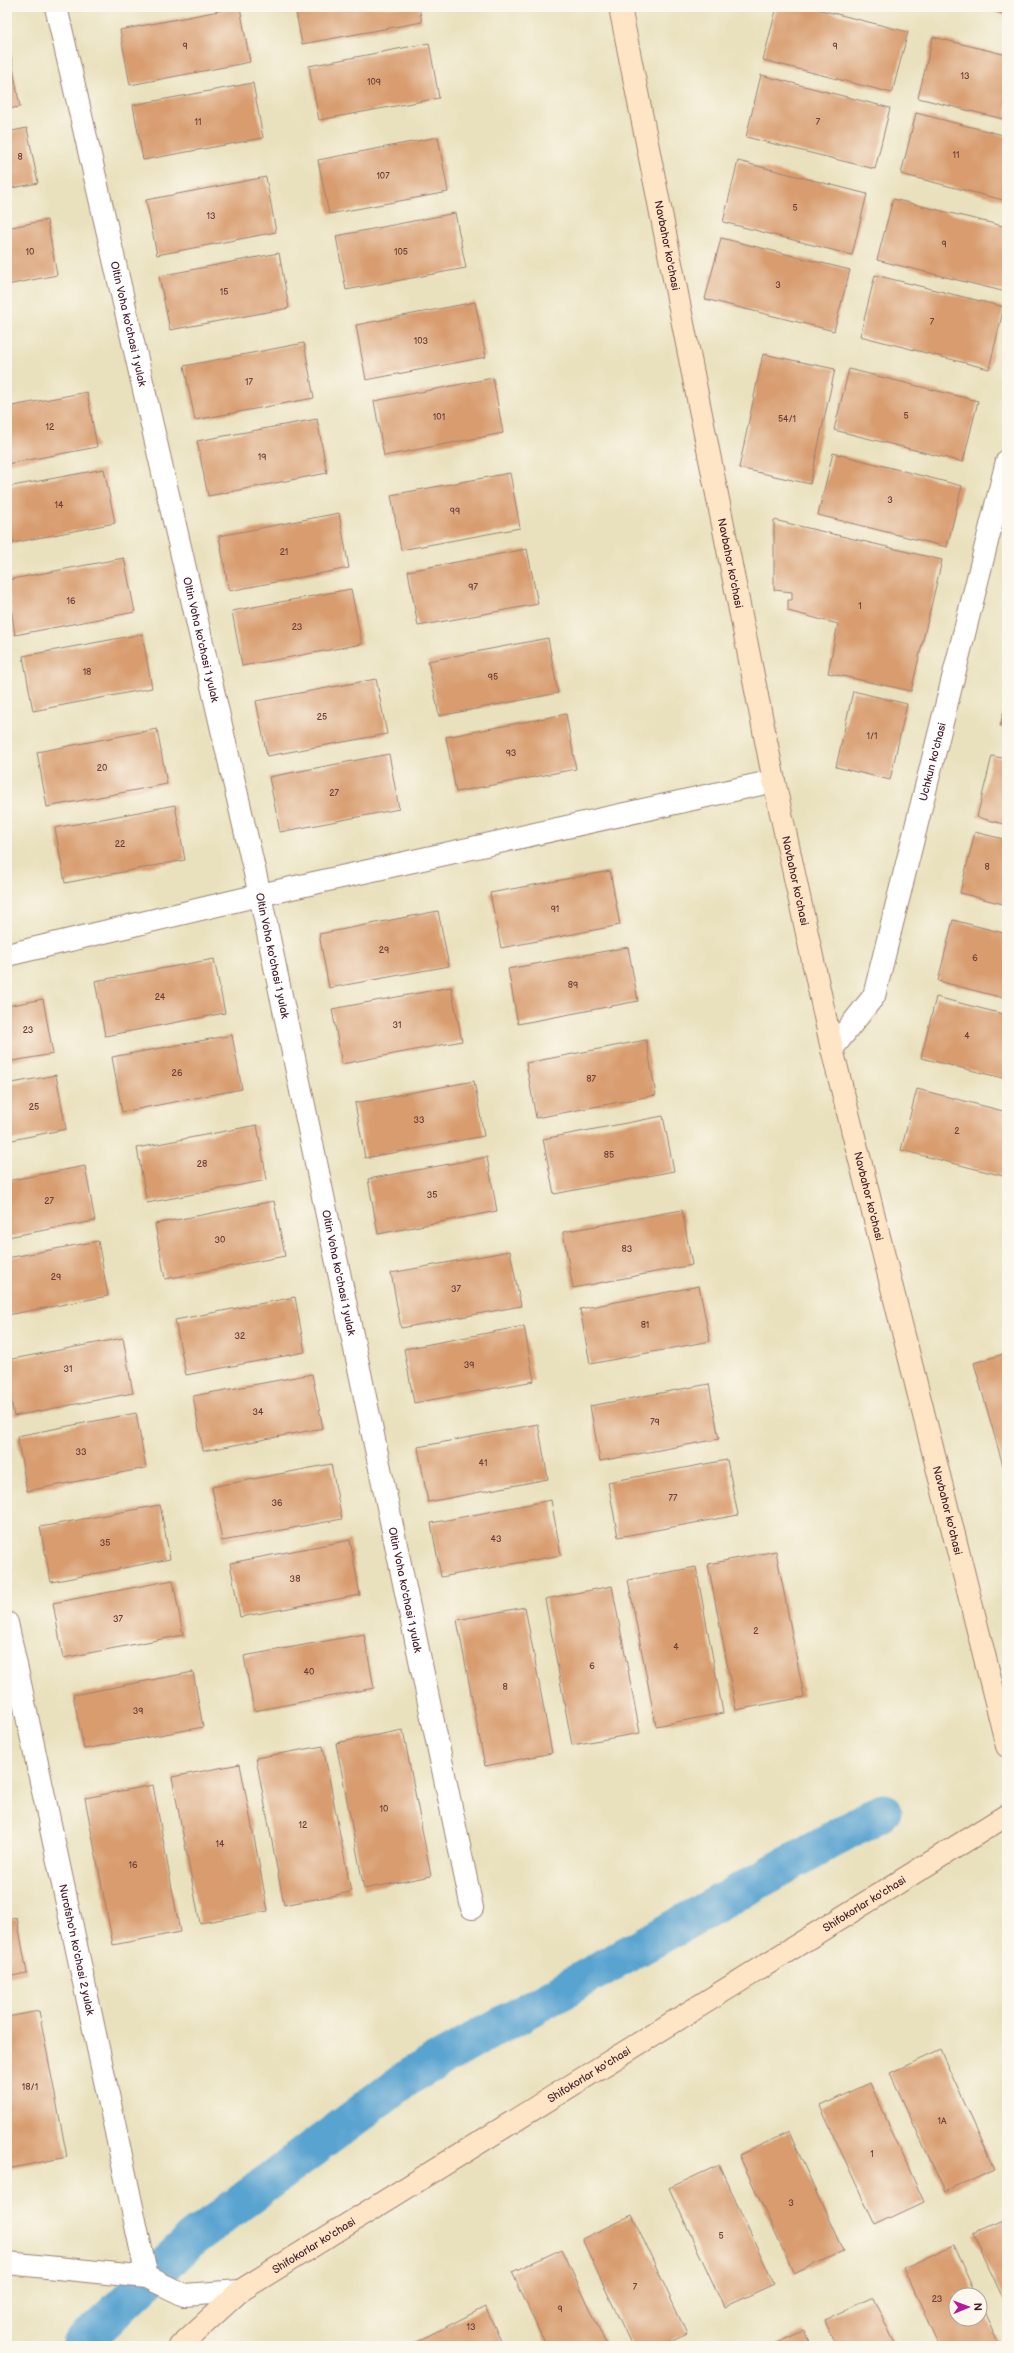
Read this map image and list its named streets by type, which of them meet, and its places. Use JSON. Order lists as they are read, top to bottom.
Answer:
{
  "streets": {
    "main road": ["Navbahor ko'chasi", "Shifokorlar ko'chasi"],
    "street": ["Oltin Voha ko'chasi 1 yulak", "Uchkun ko'chasi", "Nurofsho'n ko'chasi 2 yulak"]
  },
  "crossings": [
    ["Navbahor ko'chasi", "Uchkun ko'chasi"]
  ],
  "house_numbers": [
    "9",
    "9",
    "13",
    "109",
    "11",
    "7",
    "11",
    "8",
    "107",
    "5",
    "13",
    "9",
    "10",
    "105",
    "3",
    "15",
    "7",
    "103",
    "17",
    "5",
    "101",
    "54/1",
    "12",
    "19",
    "3",
    "14",
    "99",
    "21",
    "97",
    "16",
    "1",
    "23",
    "18",
    "95",
    "25",
    "1/1",
    "93",
    "20",
    "27",
    "22",
    "8",
    "91",
    "29",
    "6",
    "89",
    "24",
    "31",
    "23",
    "4",
    "26",
    "87",
    "25",
    "33",
    "2",
    "85",
    "28",
    "35",
    "27",
    "30",
    "83",
    "29",
    "37",
    "81",
    "32",
    "39",
    "31",
    "34",
    "79",
    "33",
    "41",
    "77",
    "36",
    "43",
    "35",
    "38",
    "37",
    "2",
    "4",
    "6",
    "40",
    "8",
    "39",
    "10",
    "12",
    "14",
    "16",
    "18/1",
    "1A",
    "1",
    "3",
    "5",
    "7",
    "23",
    "9",
    "13"
  ],
  "north": "right"
}
